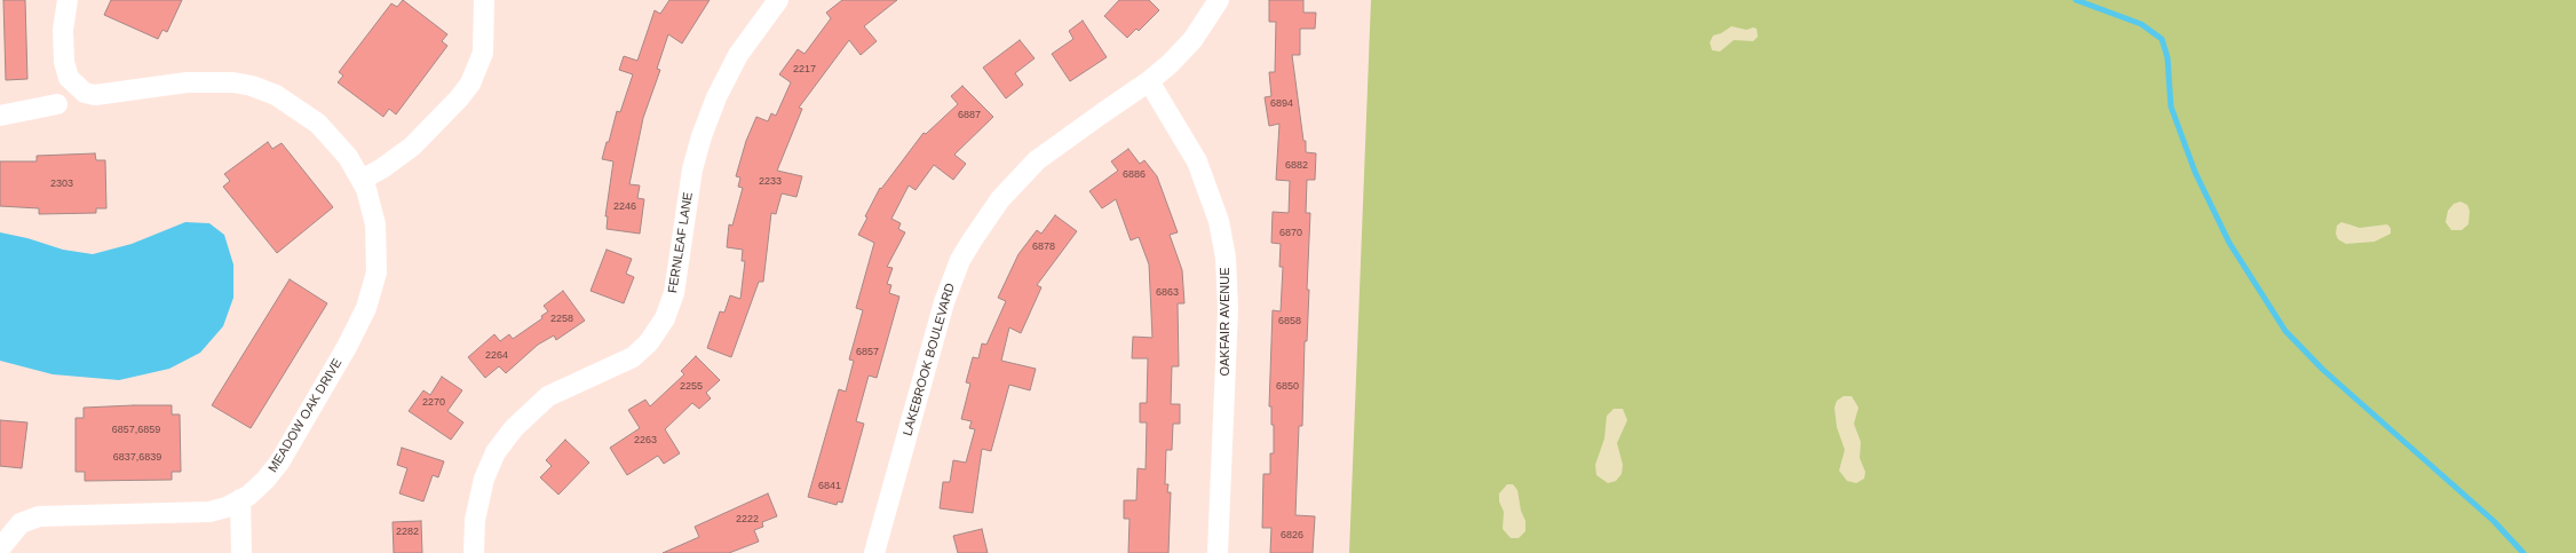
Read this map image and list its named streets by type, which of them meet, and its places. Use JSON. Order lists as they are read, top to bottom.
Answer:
{
  "streets": {
    "street": [
      "FERNLEAF LANE",
      "OAKFAIR AVENUE",
      "LAKEBROOK BOULEVARD",
      "MEADOW OAK DRIVE"
    ]
  },
  "crossings": [
    ["OAKFAIR AVENUE", "LAKEBROOK BOULEVARD"]
  ],
  "house_numbers": [
    "2217",
    "6894",
    "6887",
    "6882",
    "6886",
    "2233",
    "2303",
    "2246",
    "6870",
    "6878",
    "6863",
    "2258",
    "6858",
    "6857",
    "2264",
    "2255",
    "6850",
    "2270",
    "6857,6859",
    "2263",
    "6837,6839",
    "6841",
    "2222",
    "2282",
    "6826"
  ]
}
